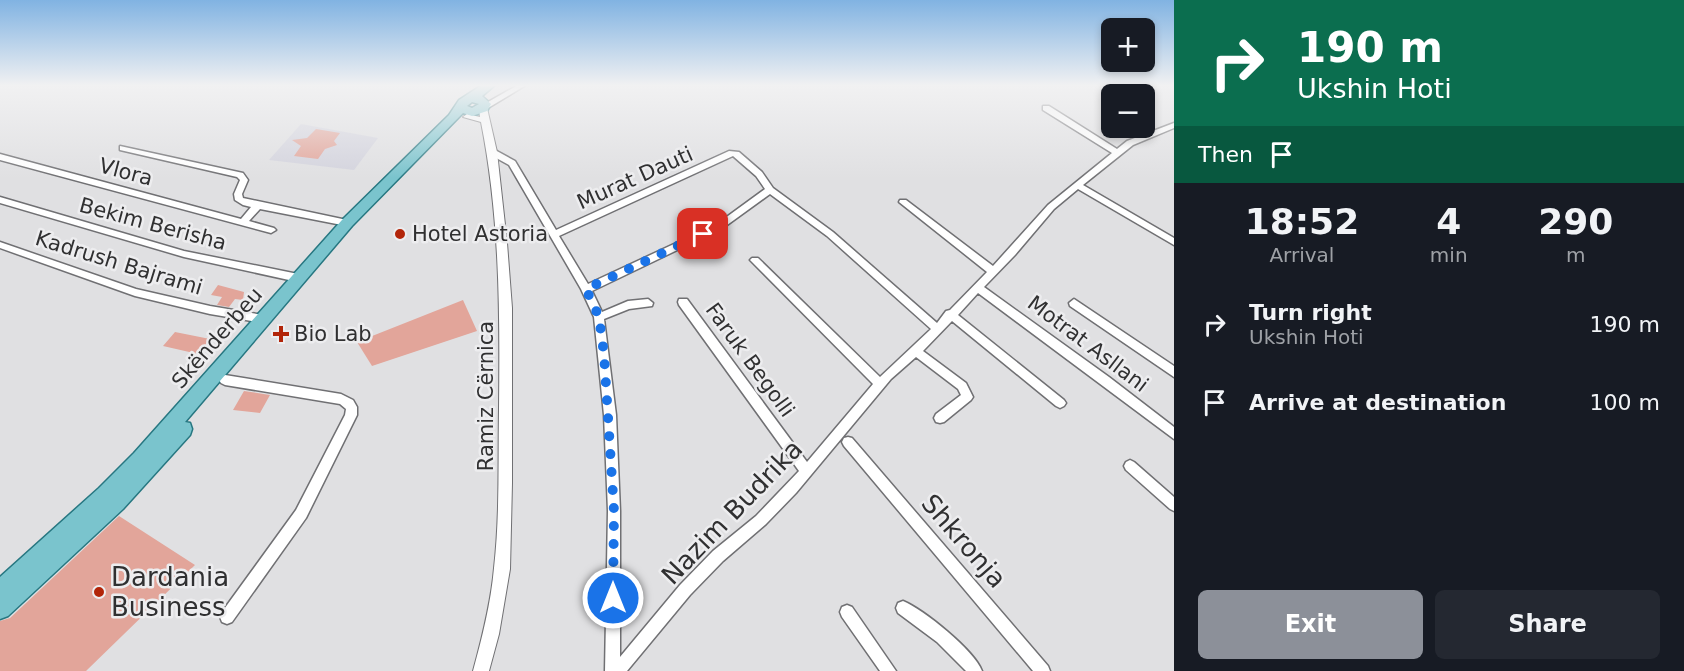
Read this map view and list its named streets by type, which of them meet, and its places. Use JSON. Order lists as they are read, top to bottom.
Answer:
{
  "streets": {
    "main road": ["Skënderbeu"],
    "street": [
      "Vlora",
      "Murat Dauti",
      "Bekim Berisha",
      "Kadrush Bajrami",
      "Motrat Asllani",
      "Faruk Begolli",
      "Ramiz Cërnica",
      "Nazim Budrika",
      "Shkronja"
    ]
  },
  "crossings": [
    ["Bekim Berisha", "Skënderbeu"],
    ["Kadrush Bajrami", "Skënderbeu"],
    ["Motrat Asllani", "Nazim Budrika"],
    ["Faruk Begolli", "Nazim Budrika"]
  ],
  "places": {
    "other": ["Hotel Astoria", "Dardania Business"],
    "health": ["Bio Lab"]
  },
  "page": {
    "turn": ["190 m", "Ukshin Hoti"],
    "map_buttons": ["+", "−"],
    "then": "Then",
    "eta": [
      "18:52",
      "Arrival",
      "4",
      "min",
      "290",
      "m"
    ],
    "list": [
      {
        "name": "Turn right",
        "note": "Ukshin Hoti",
        "value": "190 m"
      },
      {
        "name": "Arrive at destination",
        "value": "100 m"
      }
    ],
    "buttons": ["Exit", "Share"]
  }
}
